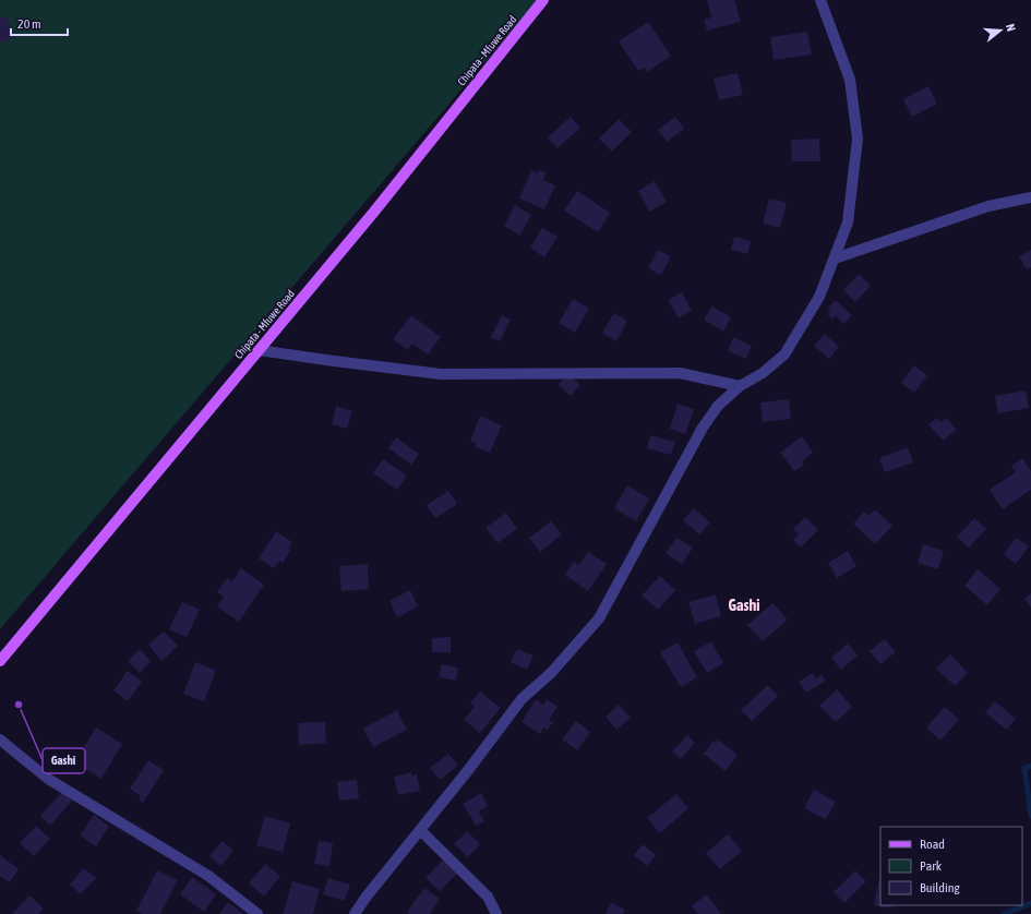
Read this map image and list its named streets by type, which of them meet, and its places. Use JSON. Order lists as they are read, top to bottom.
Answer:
{
  "streets": {
    "main road": ["Chipata - Mfuwe Road"]
  },
  "districts": ["Gashi"],
  "places": ["Gashi"],
  "legend": ["Road", "Park", "Building"],
  "scale_bar": "20 m",
  "north": "right"
}
